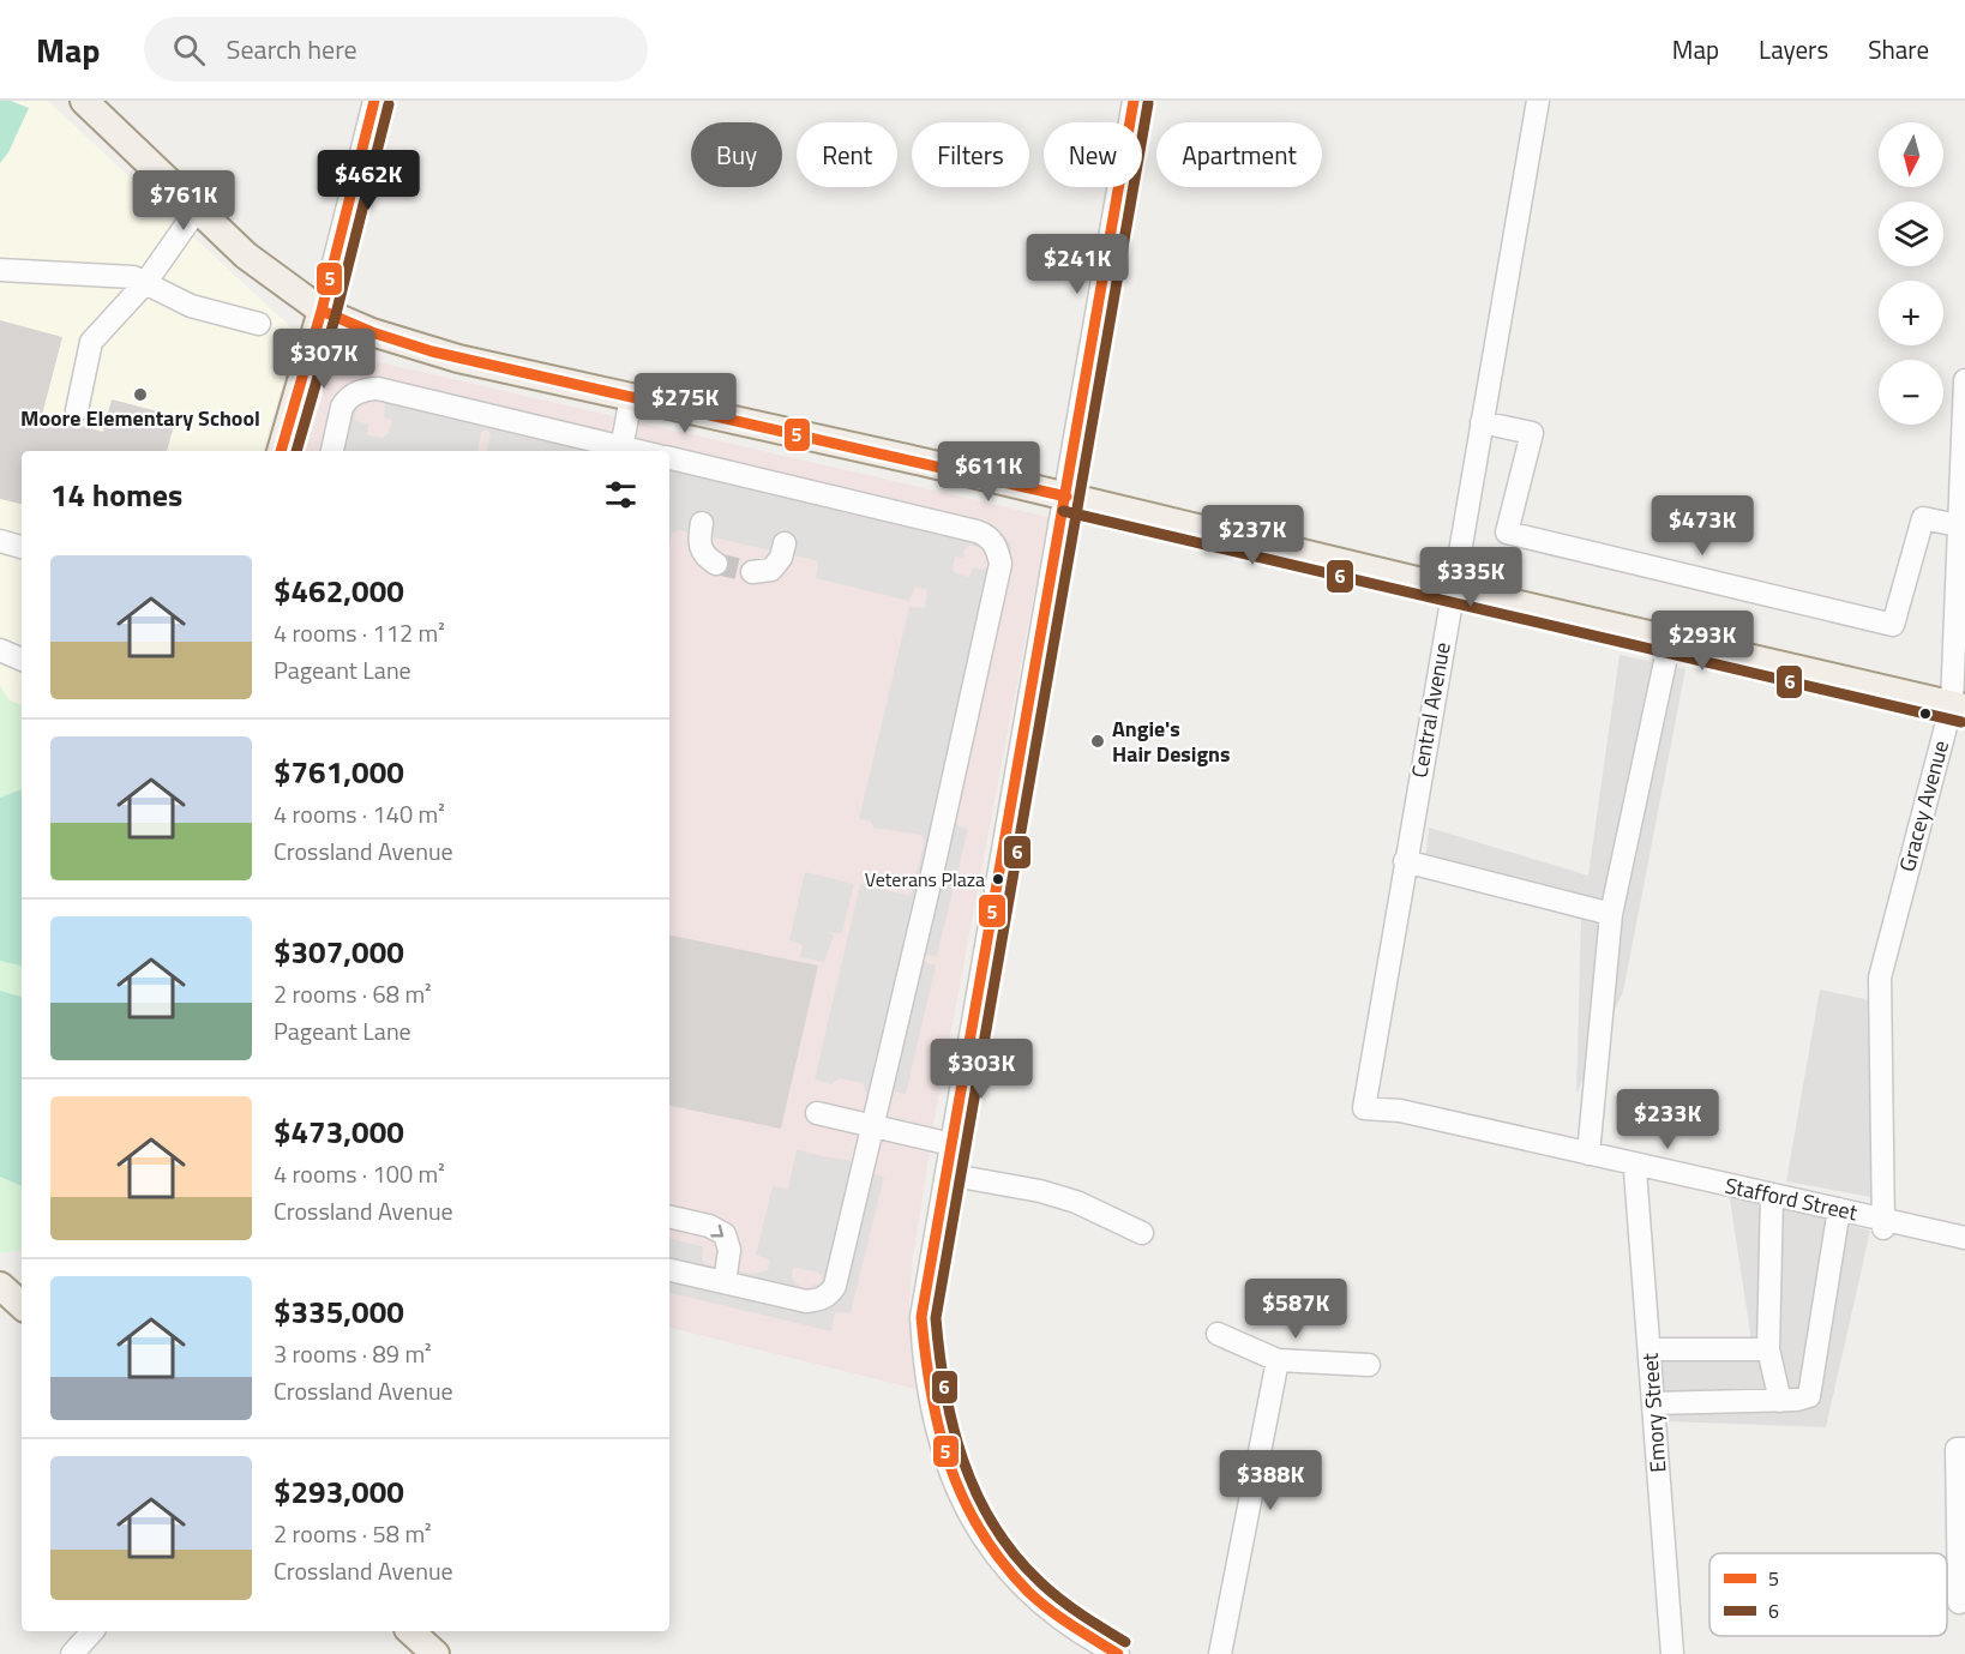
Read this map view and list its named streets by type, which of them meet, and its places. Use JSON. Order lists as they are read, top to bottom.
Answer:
{
  "streets": {
    "street": [
      "Central Avenue",
      "Gracey Avenue",
      "Stafford Street",
      "Emory Street"
    ]
  },
  "crossings": [
    ["Central Avenue", "Stafford Street"],
    ["Gracey Avenue", "Stafford Street"]
  ],
  "places": ["Moore Elementary School", "Angie's Hair Designs", "Veterans Plaza"],
  "lines": ["transit line 5", "transit line 6"],
  "legend": ["5", "6"],
  "north": "bottom",
  "page": {
    "header": "Map",
    "search": "Search here",
    "nav": ["Map", "Layers", "Share"],
    "map_buttons": ["+", "−"],
    "chip": [
      "Buy",
      "Rent",
      "Filters",
      "New",
      "Apartment"
    ],
    "price": [
      "$462K",
      "$761K",
      "$241K",
      "$307K",
      "$275K",
      "$611K",
      "$473K",
      "$237K",
      "$335K",
      "$293K",
      "$303K",
      "$233K",
      "$587K",
      "$388K"
    ],
    "heading": "14 homes",
    "list": [
      {
        "name": "$462,000",
        "note": "4 rooms · 112 m² · Pageant Lane"
      },
      {
        "name": "$761,000",
        "note": "4 rooms · 140 m² · Crossland Avenue"
      },
      {
        "name": "$307,000",
        "note": "2 rooms · 68 m² · Pageant Lane"
      },
      {
        "name": "$473,000",
        "note": "4 rooms · 100 m² · Crossland Avenue"
      },
      {
        "name": "$335,000",
        "note": "3 rooms · 89 m² · Crossland Avenue"
      },
      {
        "name": "$293,000",
        "note": "2 rooms · 58 m² · Crossland Avenue"
      }
    ]
  }
}
